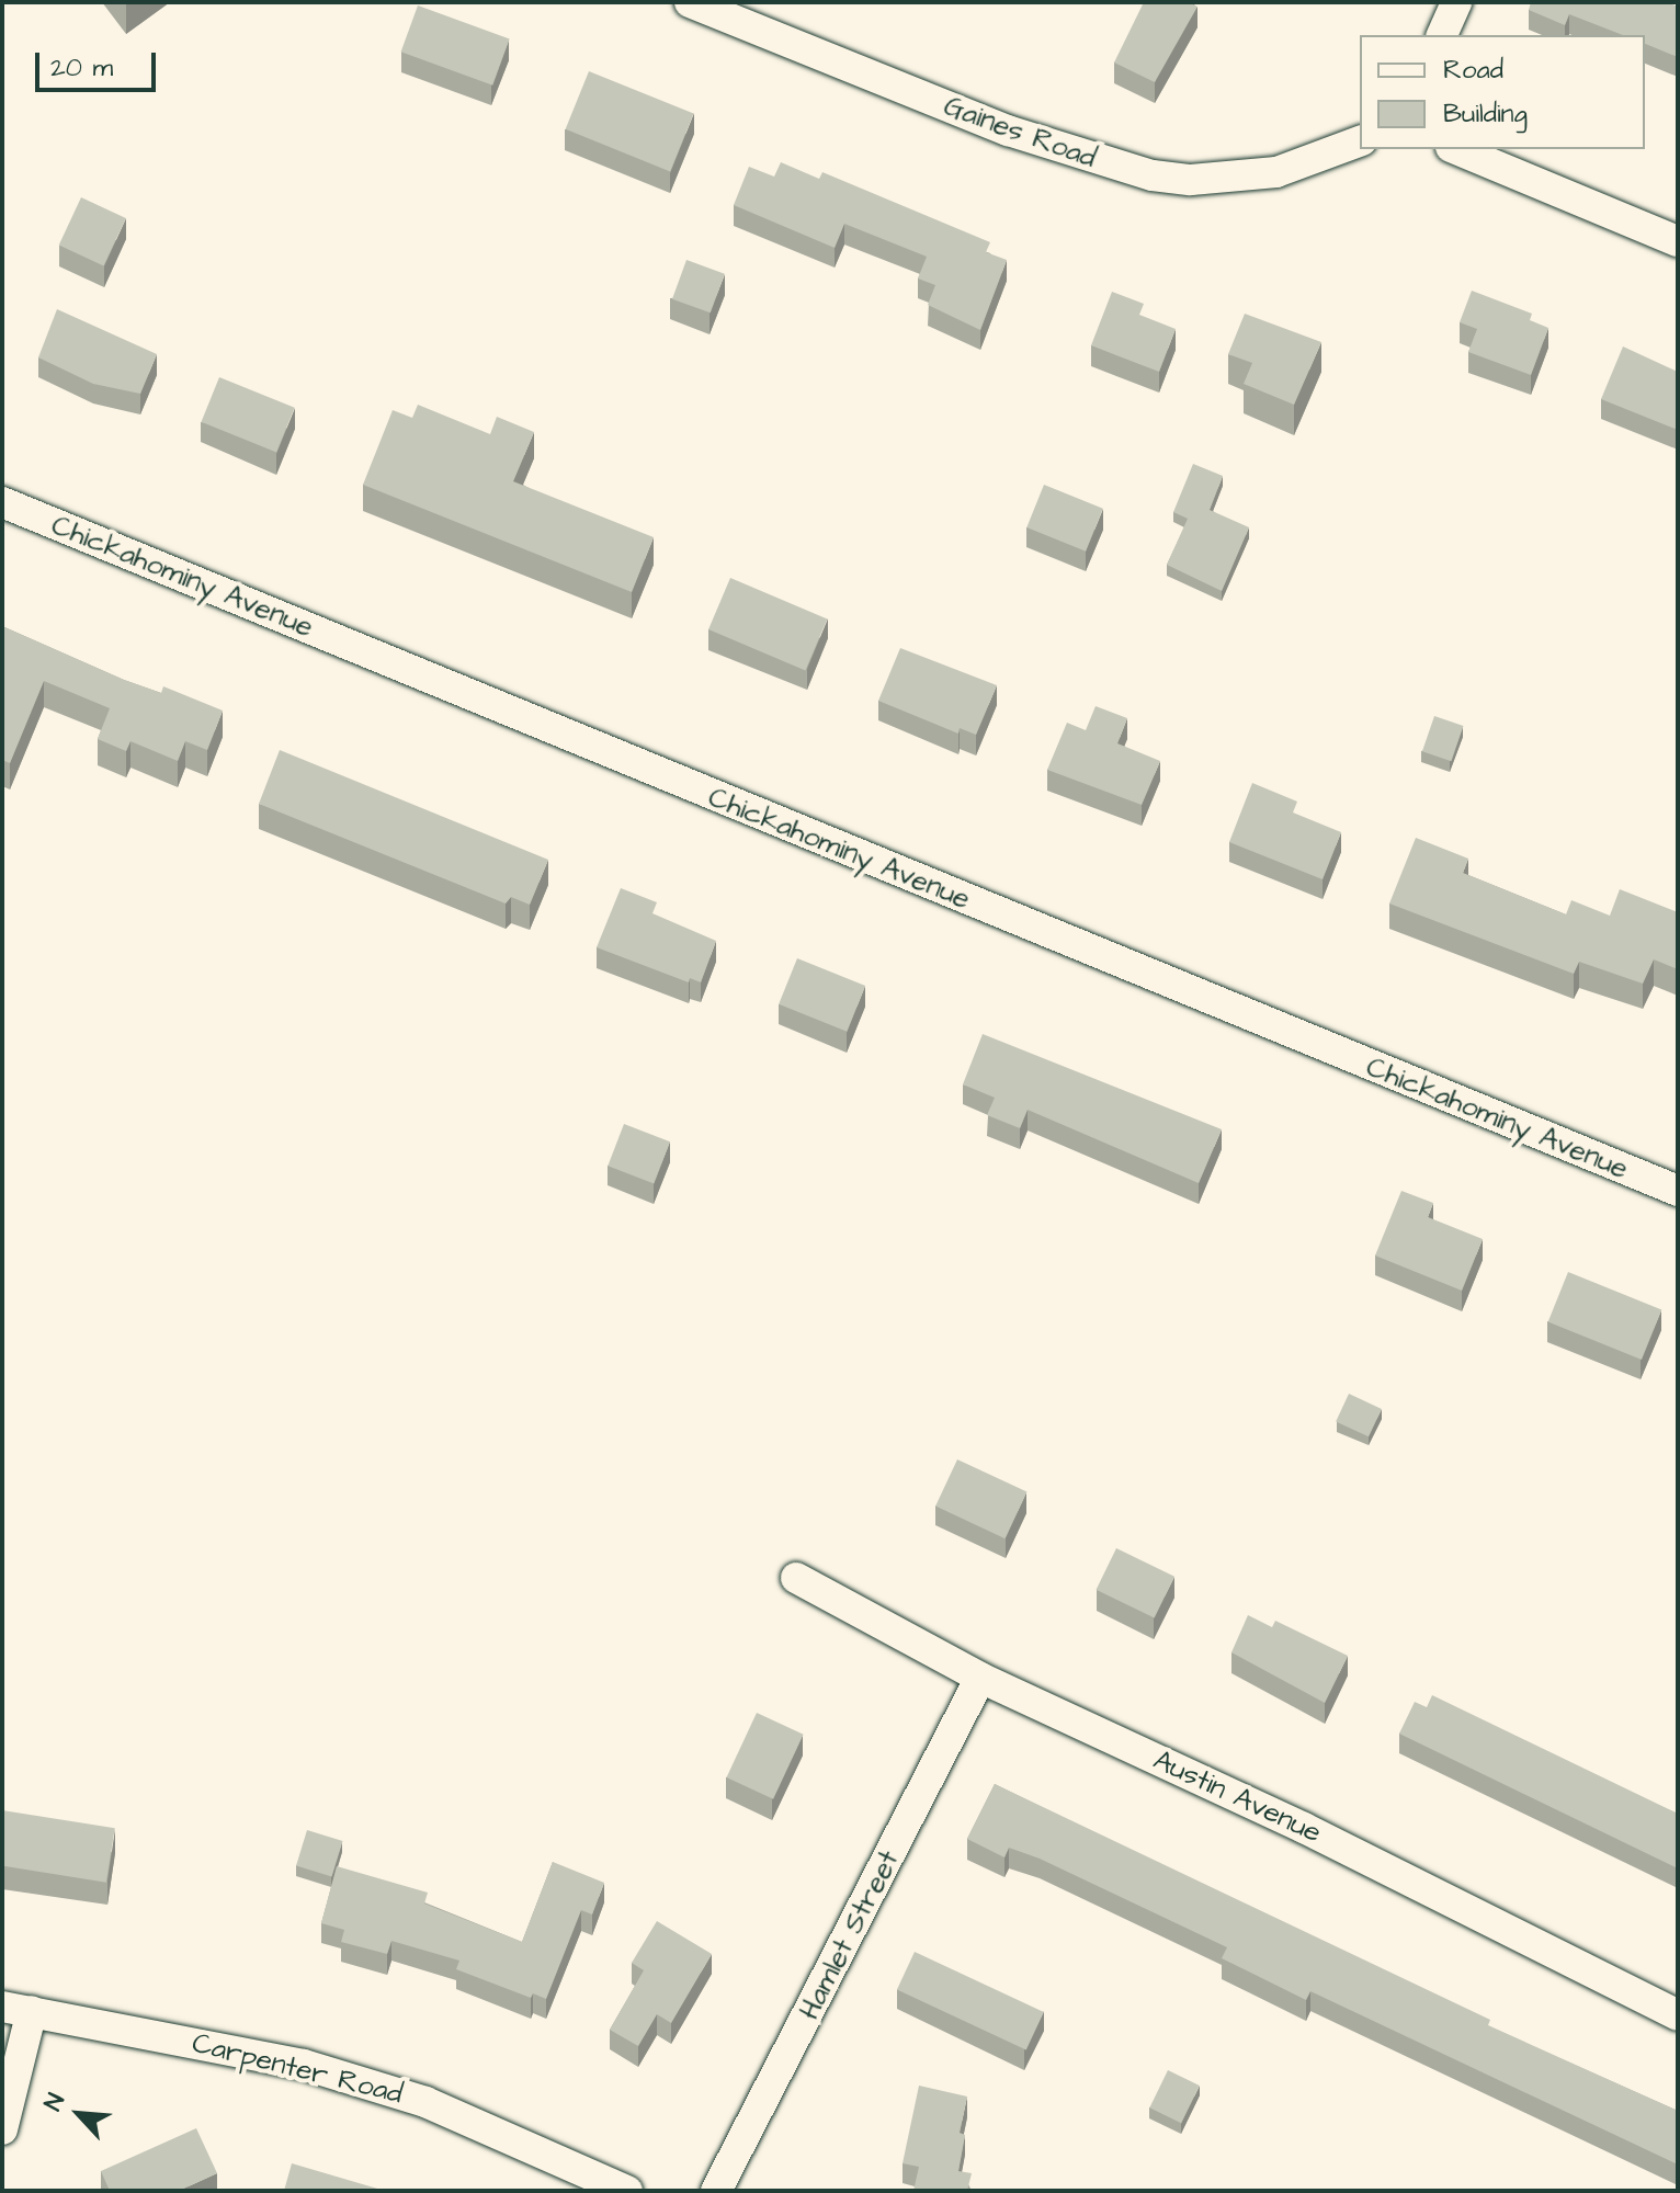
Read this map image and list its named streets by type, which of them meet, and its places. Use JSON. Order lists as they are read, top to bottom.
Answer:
{
  "streets": {
    "street": [
      "Gaines Road",
      "Chickahominy Avenue",
      "Austin Avenue",
      "Hamlet Street",
      "Carpenter Road"
    ]
  },
  "crossings": [
    ["Austin Avenue", "Hamlet Street"]
  ],
  "legend": ["Road", "Building"],
  "scale_bar": "20 m",
  "north": "top left"
}
